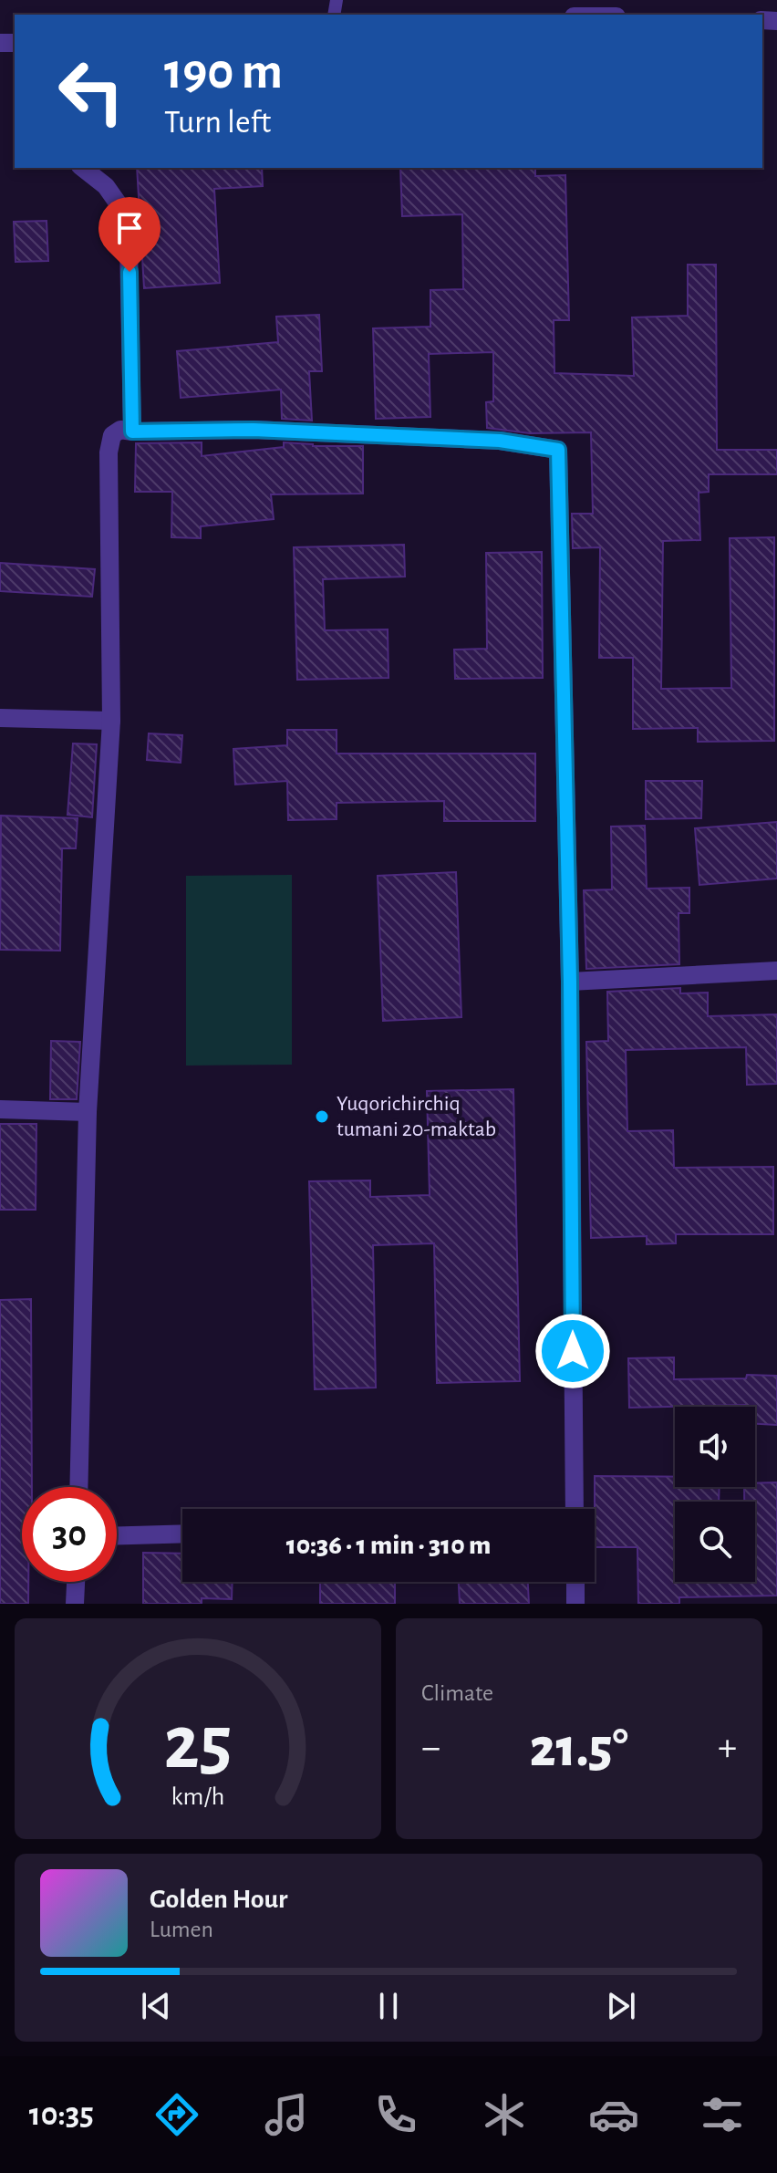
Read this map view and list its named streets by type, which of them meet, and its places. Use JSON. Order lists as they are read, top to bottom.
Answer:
{
  "places": ["Yuqorichirchiq tumani 20-maktab"],
  "page": {
    "turn": ["190 m", "Turn left"],
    "limit": "30",
    "trip": "10:36 · 1 min · 310 m",
    "tile": "Climate",
    "heat": ["−", "21.5°", "+"],
    "song": ["Golden Hour", "Lumen"],
    "tabs": "10:35",
    "gauge": ["25", "km/h"]
  }
}
